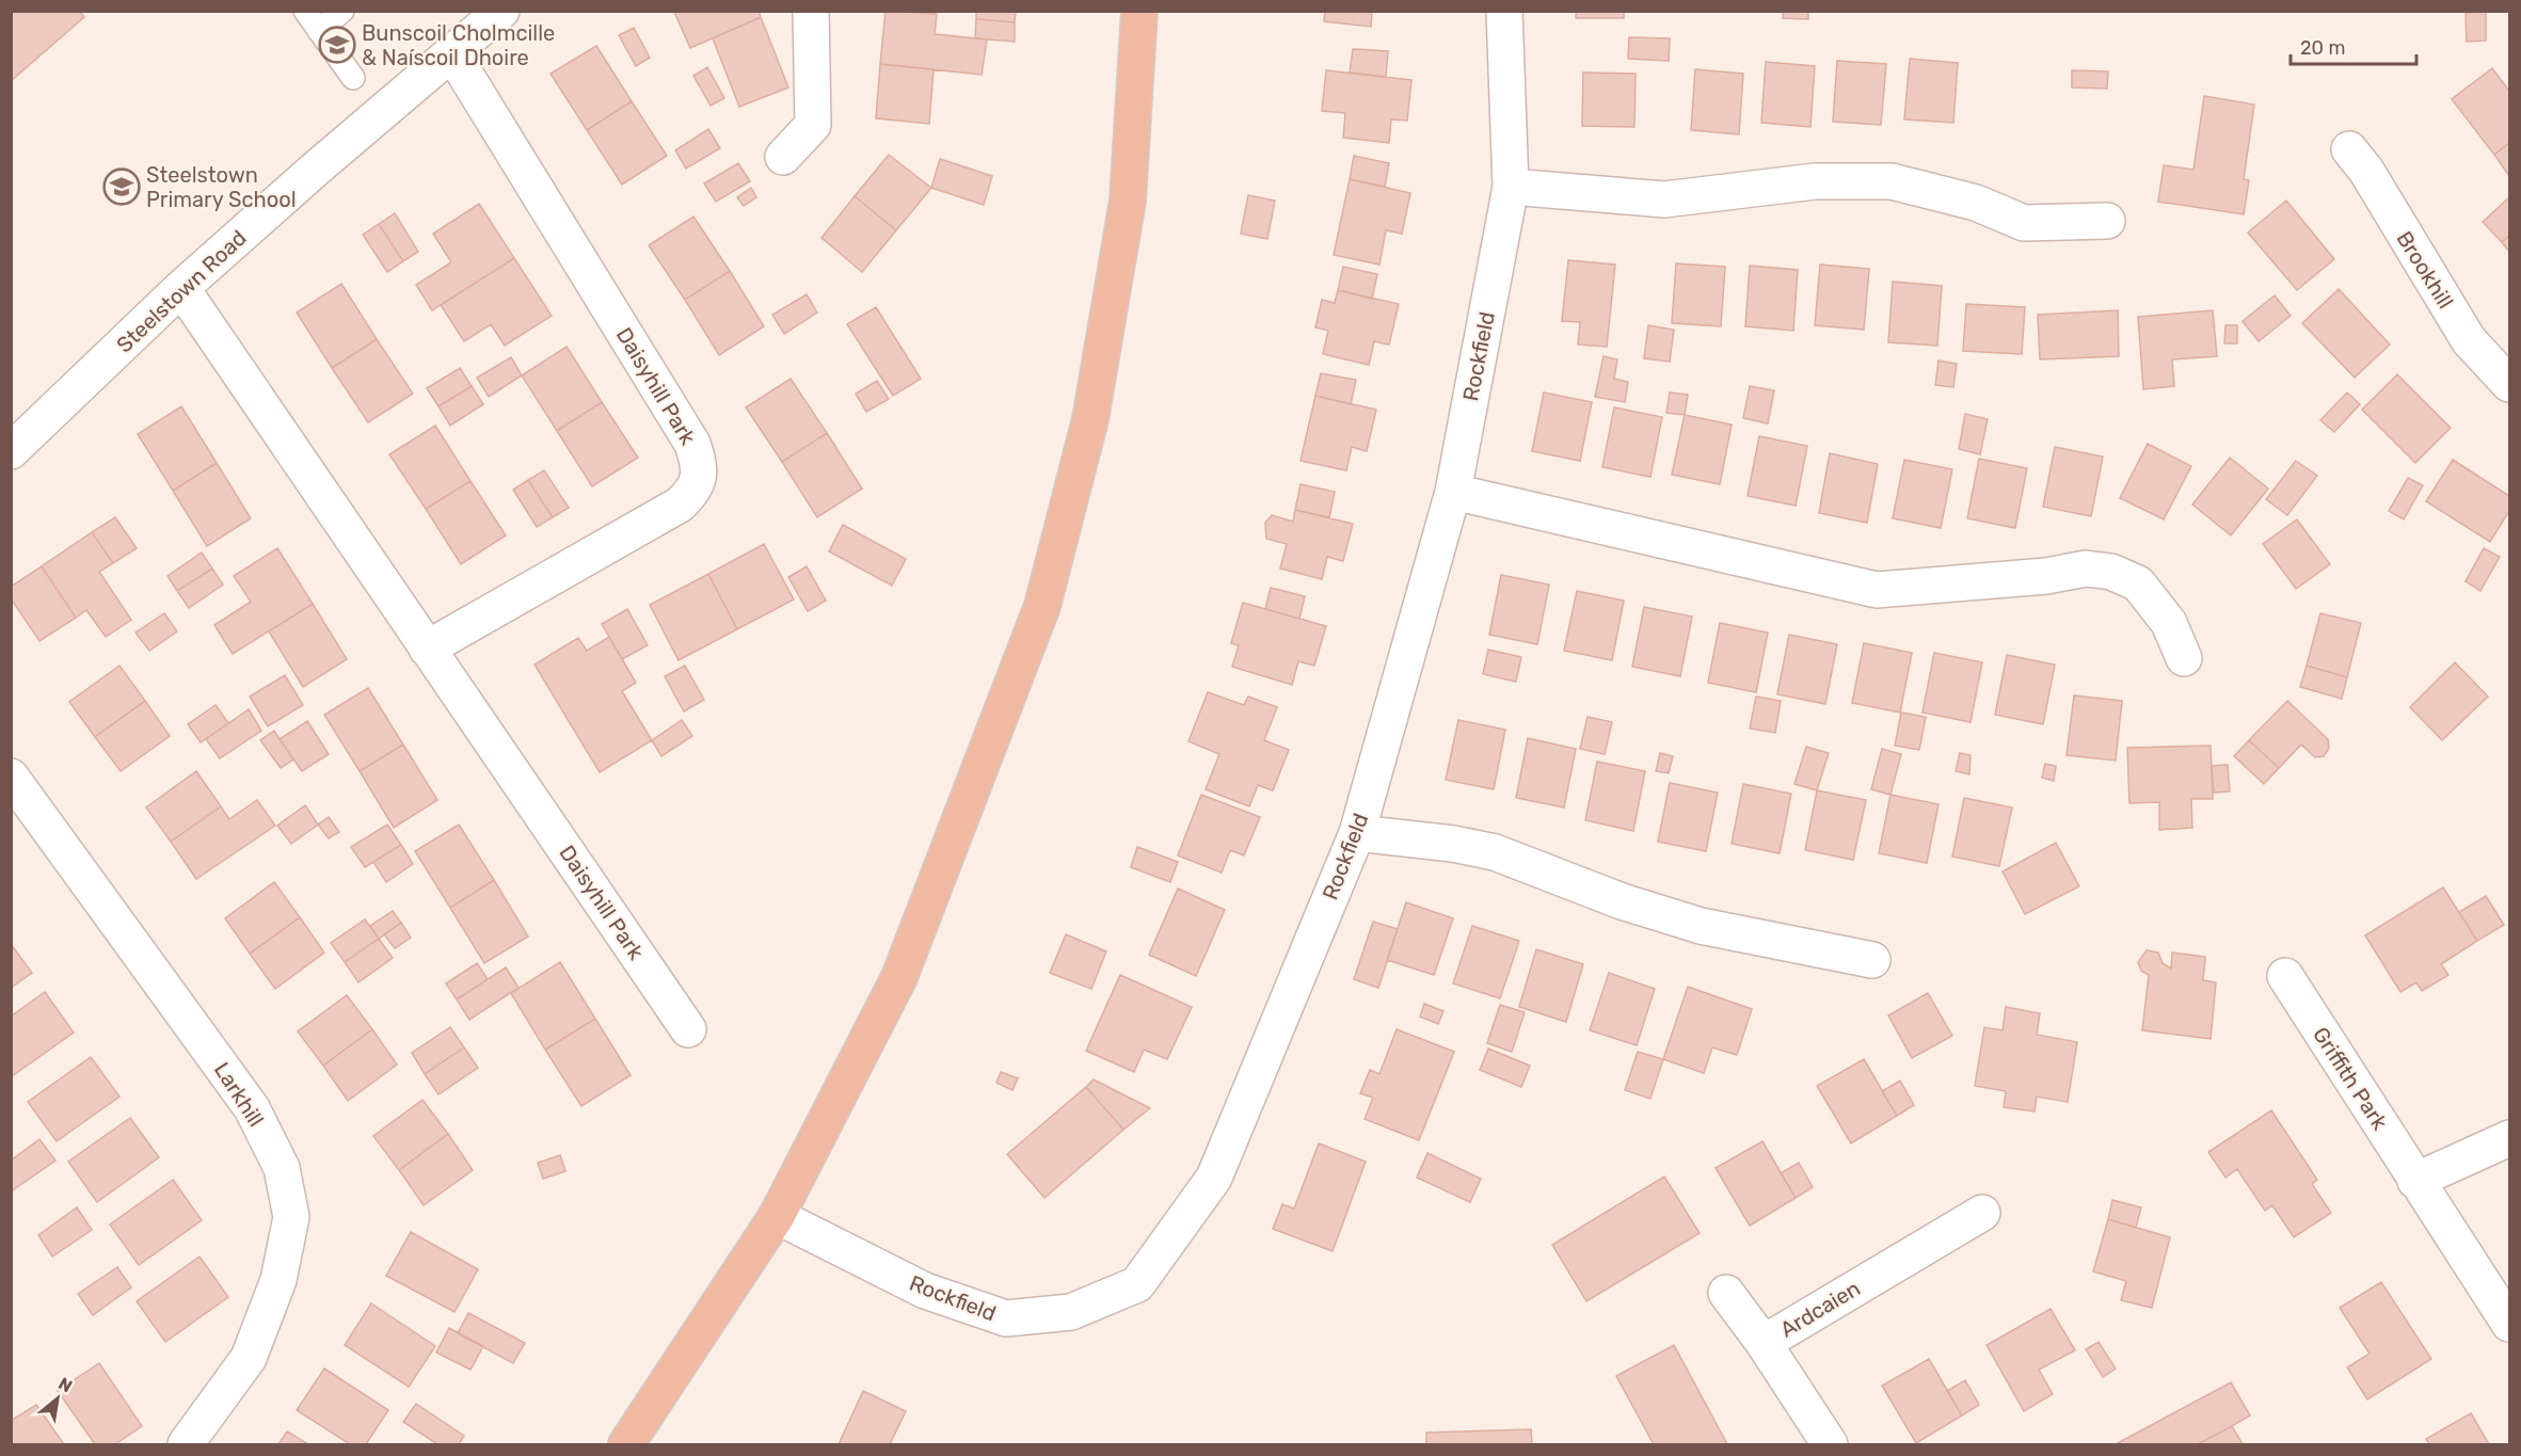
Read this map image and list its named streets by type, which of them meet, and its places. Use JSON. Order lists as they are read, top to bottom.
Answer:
{
  "streets": {
    "street": [
      "Brookhill",
      "Steelstown Road",
      "Rockfield",
      "Daisyhill Park",
      "Griffith Park",
      "Larkhill",
      "Ardcaien"
    ]
  },
  "crossings": [
    ["Steelstown Road", "Daisyhill Park"]
  ],
  "places": {
    "school or university": ["Bunscoil Cholmcille & Naíscoil Dhoire", "Steelstown Primary School"]
  },
  "scale_bar": "20 m",
  "north": "top right"
}
